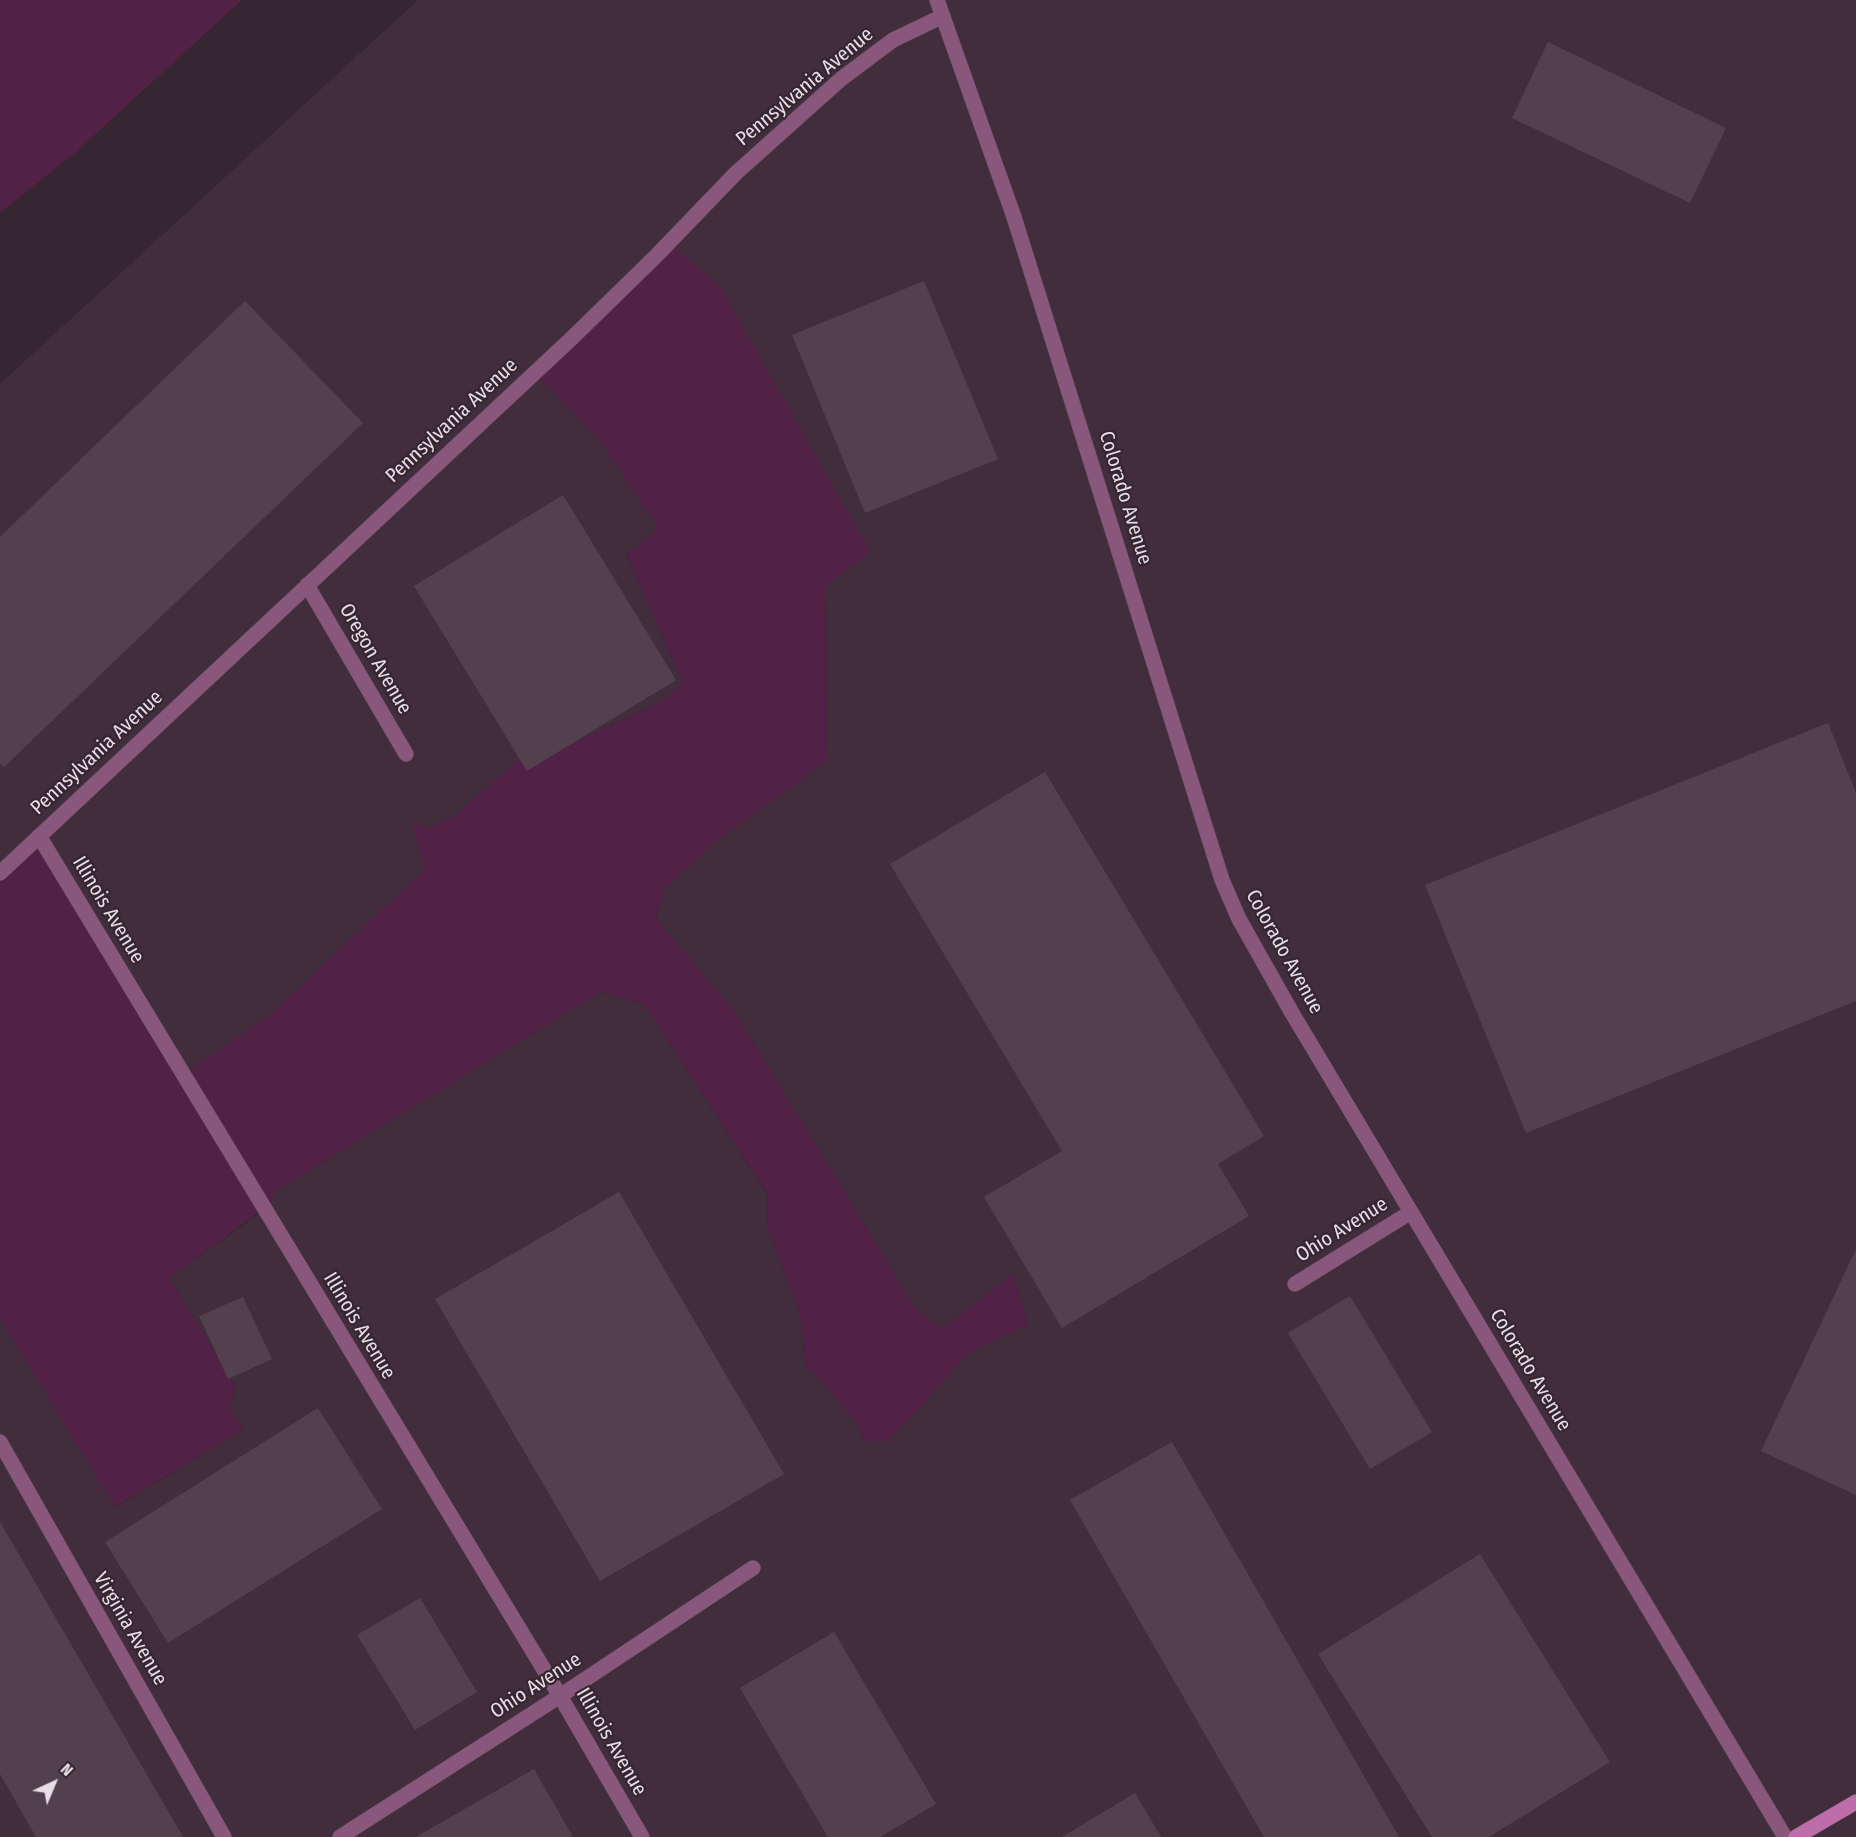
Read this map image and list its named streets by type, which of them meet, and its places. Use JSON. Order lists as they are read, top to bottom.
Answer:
{
  "streets": {
    "street": [
      "Pennsylvania Avenue",
      "Colorado Avenue",
      "Oregon Avenue",
      "Illinois Avenue",
      "Ohio Avenue",
      "Virginia Avenue"
    ]
  },
  "crossings": [
    ["Pennsylvania Avenue", "Colorado Avenue"],
    ["Pennsylvania Avenue", "Oregon Avenue"],
    ["Pennsylvania Avenue", "Illinois Avenue"],
    ["Colorado Avenue", "Ohio Avenue"],
    ["Illinois Avenue", "Ohio Avenue"]
  ],
  "north": "top right"
}
